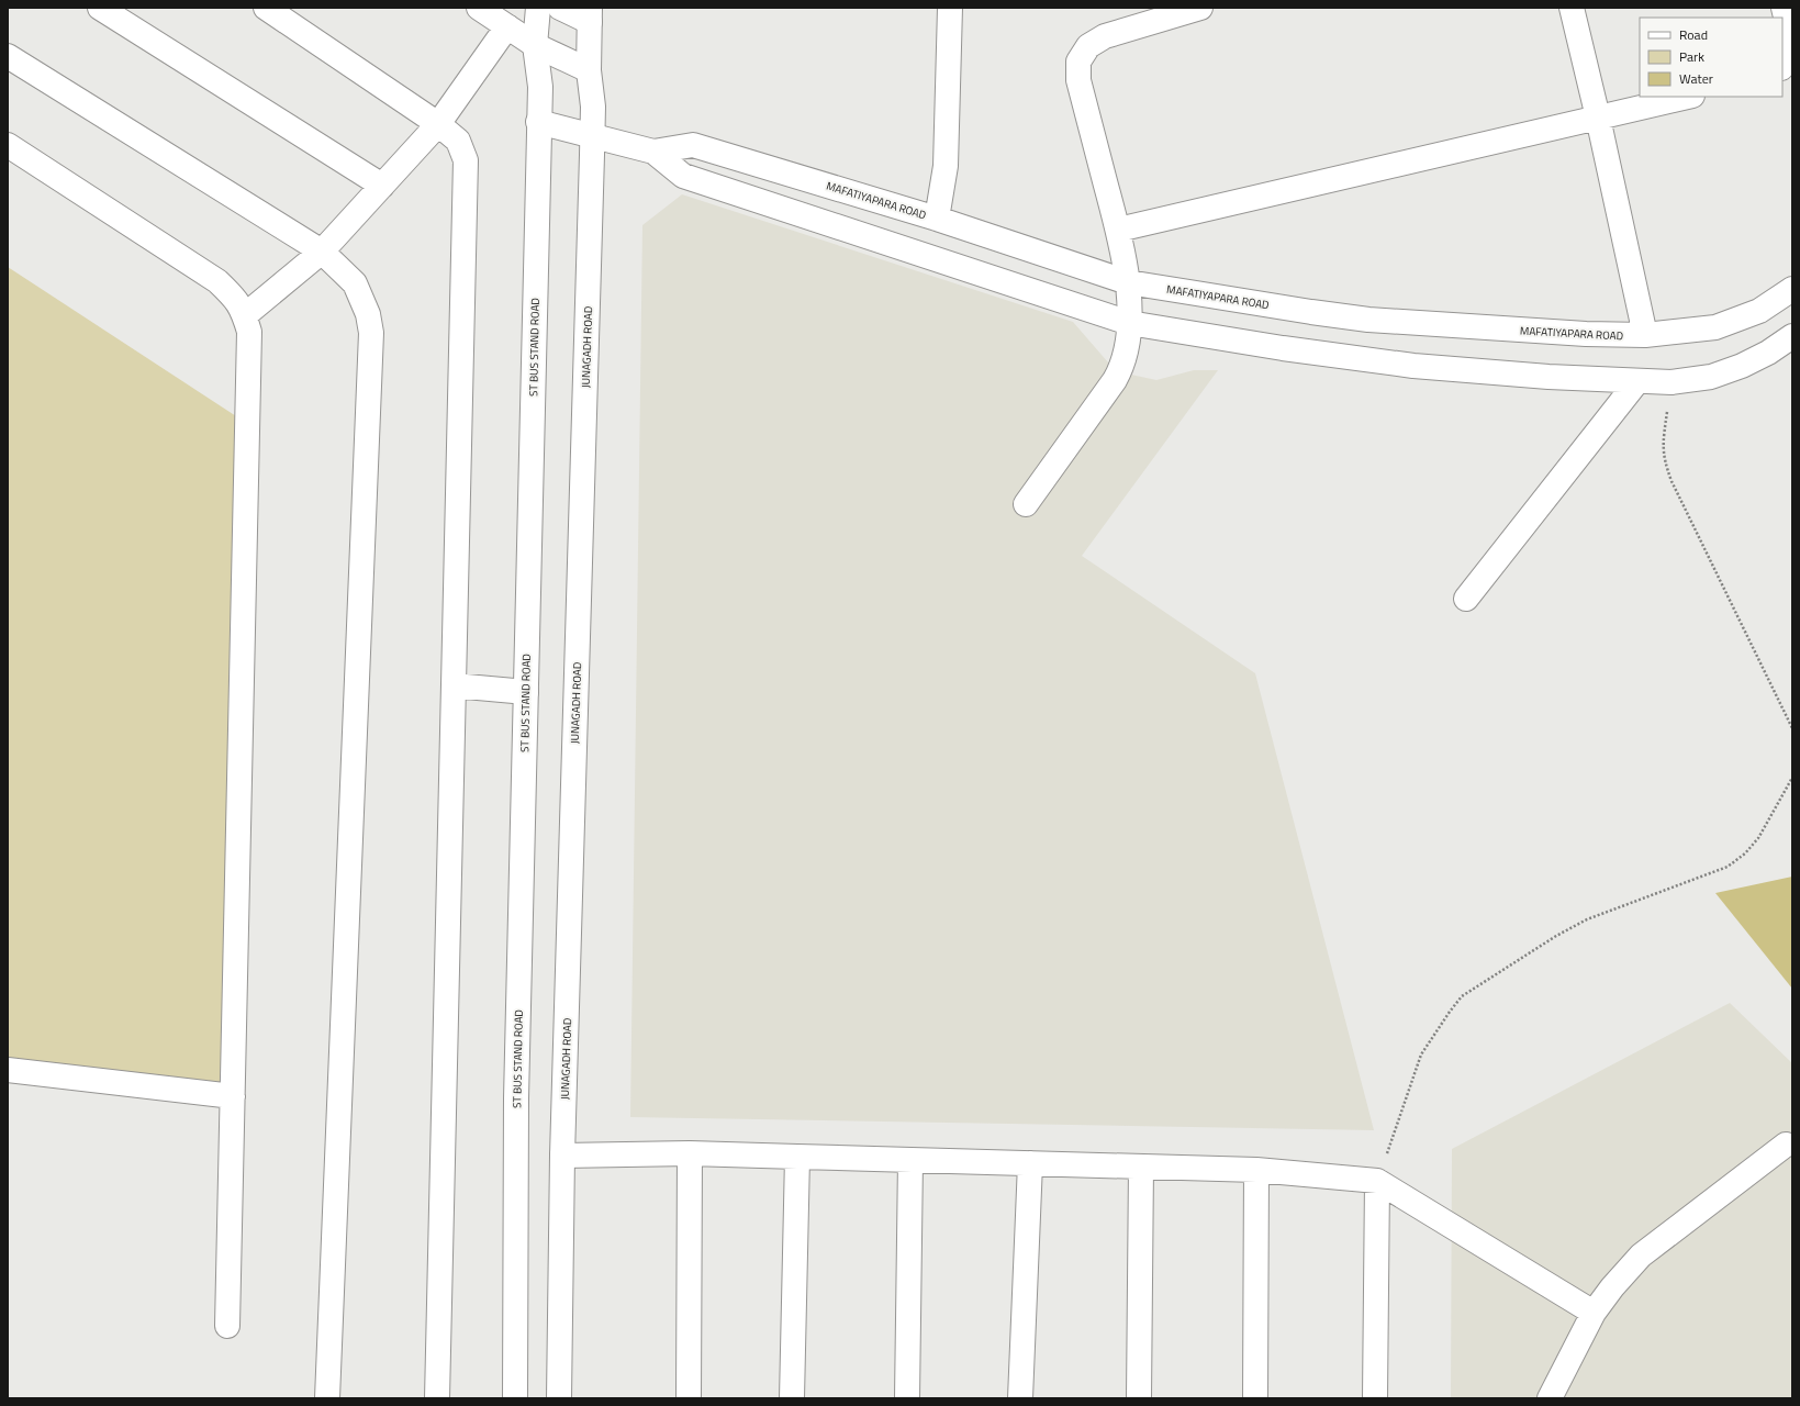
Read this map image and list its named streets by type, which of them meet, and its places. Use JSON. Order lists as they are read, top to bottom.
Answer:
{
  "streets": {
    "street": ["MAFATIYAPARA ROAD", "ST BUS STAND ROAD", "JUNAGADH ROAD"]
  },
  "legend": ["Road", "Park", "Water"]
}
